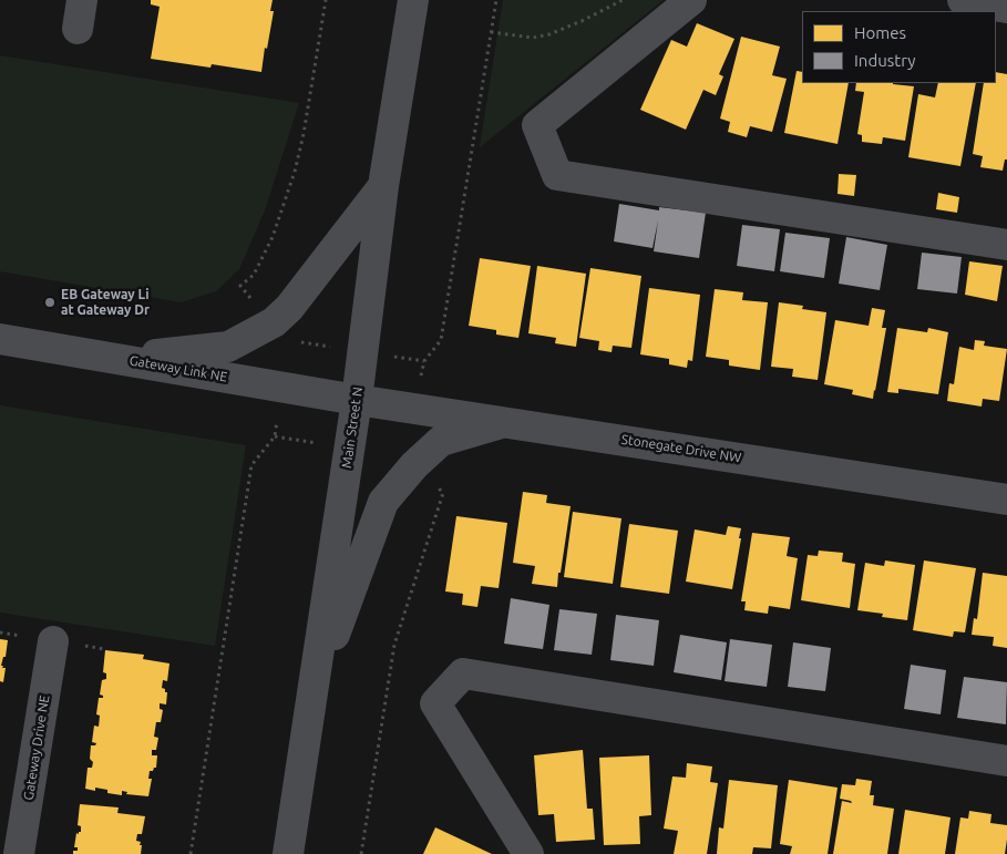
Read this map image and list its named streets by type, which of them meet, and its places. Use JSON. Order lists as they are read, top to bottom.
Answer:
{
  "streets": {
    "street": [
      "Gateway Link NE",
      "Main Street N",
      "Stonegate Drive NW",
      "Gateway Drive NE"
    ]
  },
  "crossings": [
    ["Gateway Link NE", "Main Street N"],
    ["Gateway Link NE", "Stonegate Drive NW"],
    ["Main Street N", "Stonegate Drive NW"]
  ],
  "places": ["EB Gateway Li at Gateway Dr"],
  "legend": ["Homes", "Industry"]
}
